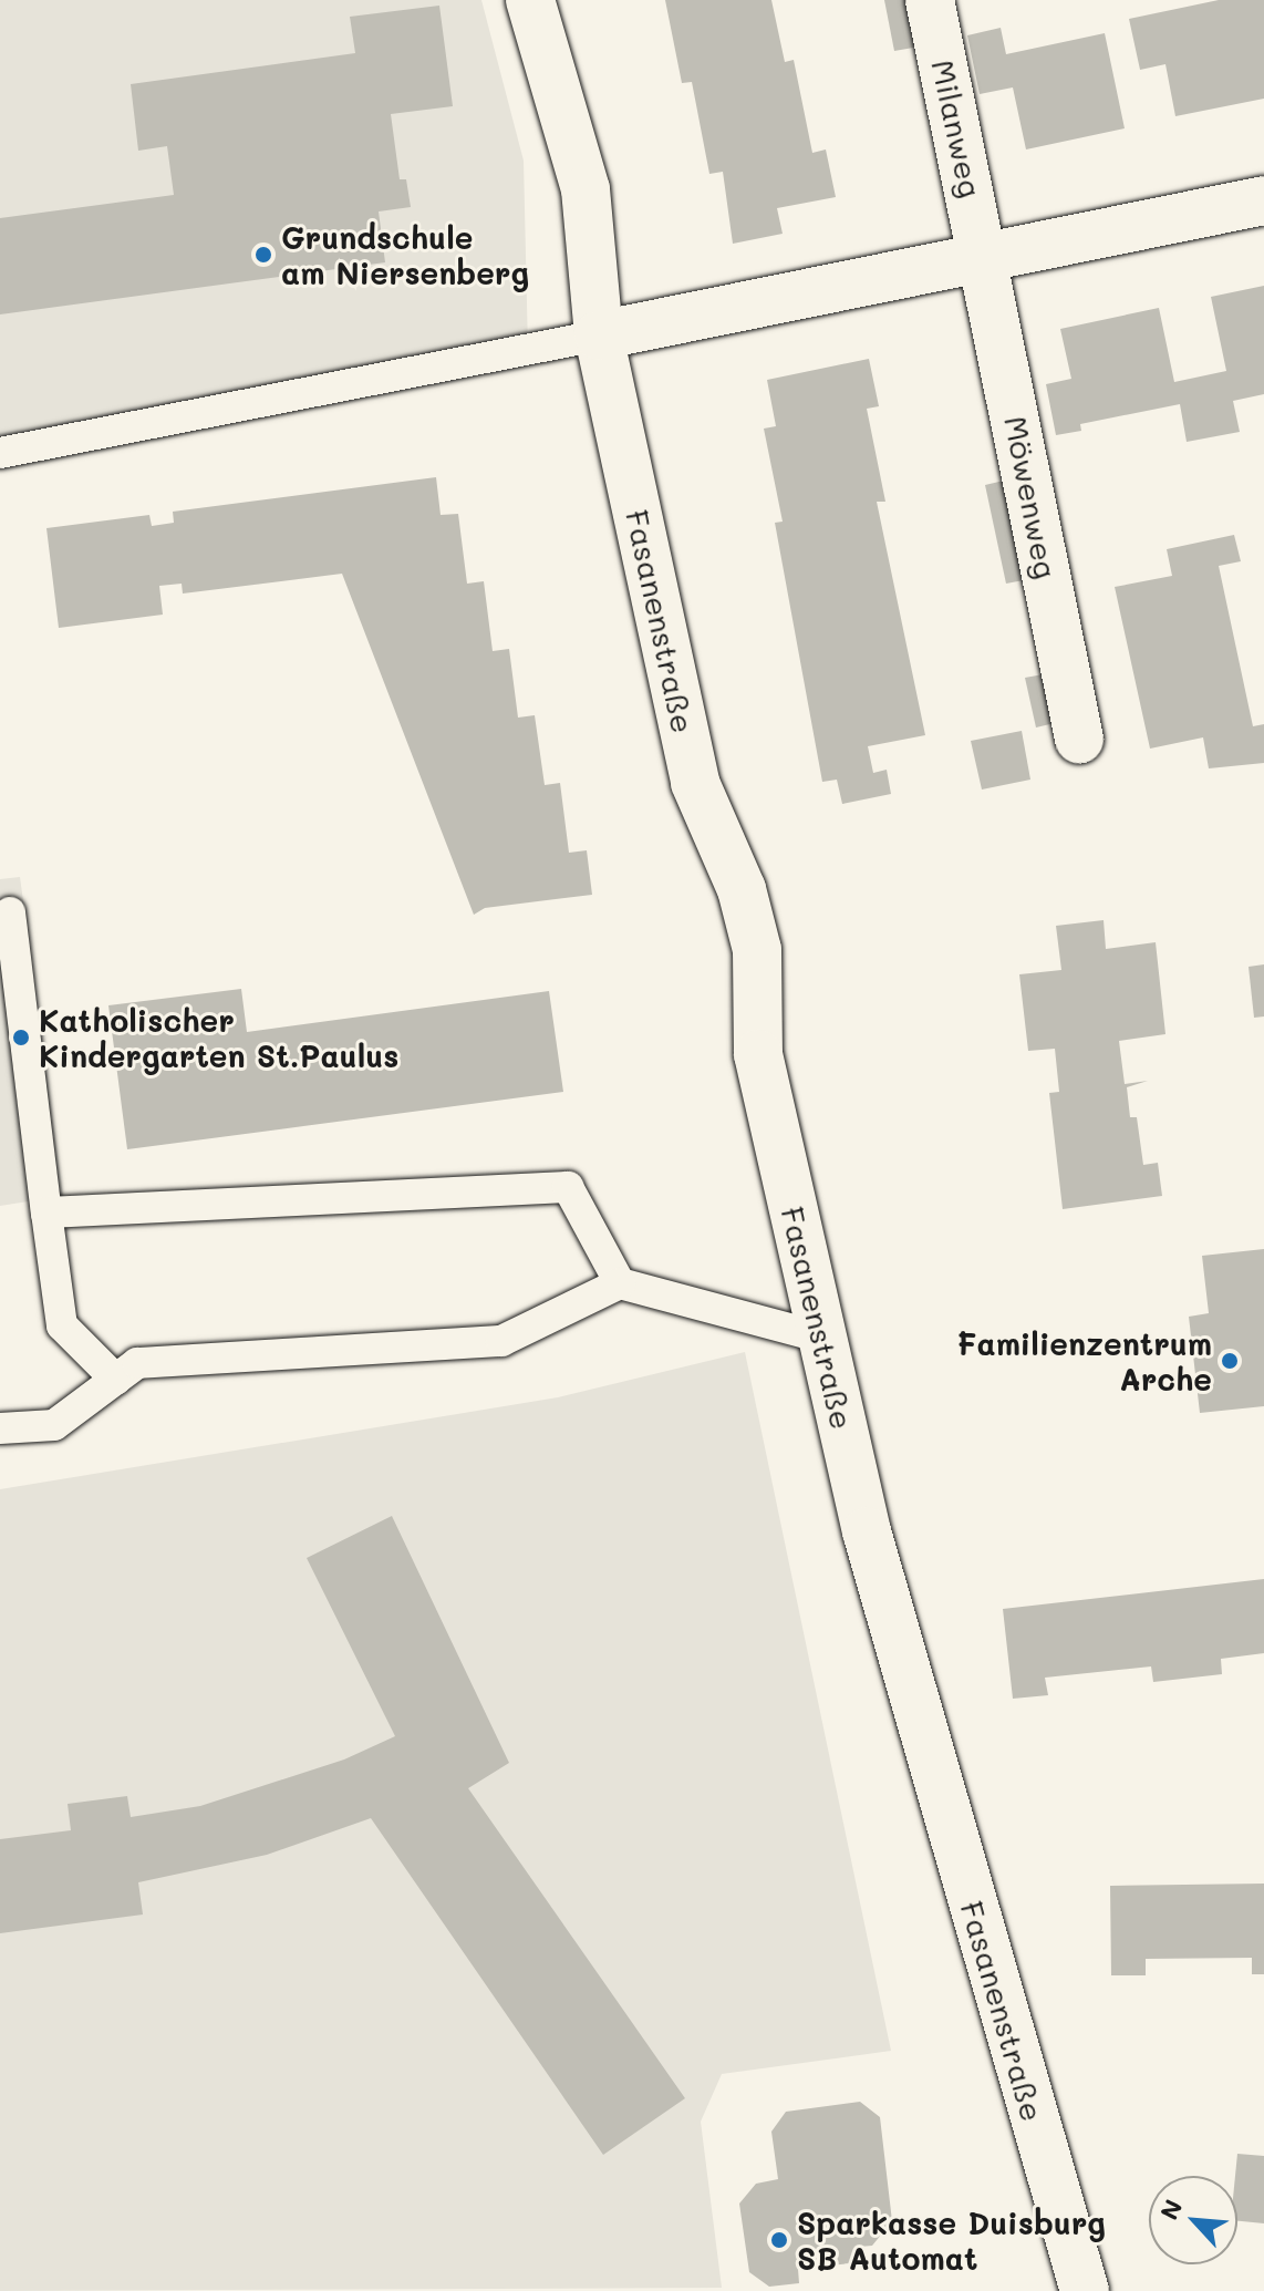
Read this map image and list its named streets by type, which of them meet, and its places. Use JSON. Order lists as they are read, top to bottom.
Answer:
{
  "streets": {
    "street": ["Milanweg", "Möwenweg", "Fasanenstraße"]
  },
  "crossings": [
    ["Milanweg", "Möwenweg"]
  ],
  "places": [
    "Grundschule am Niersenberg",
    "Katholischer Kindergarten St.Paulus",
    "Familienzentrum Arche",
    "Sparkasse Duisburg SB Automat"
  ],
  "north": "top left"
}
